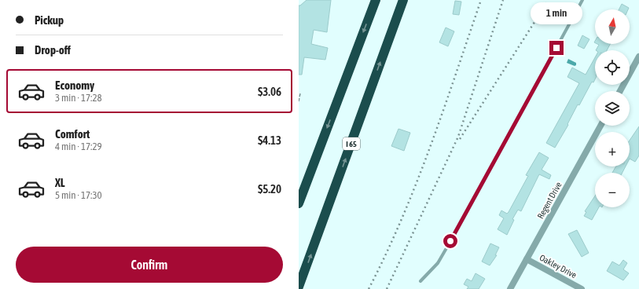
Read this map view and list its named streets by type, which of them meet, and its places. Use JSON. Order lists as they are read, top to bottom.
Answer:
{
  "streets": {
    "highway": ["I 65"],
    "street": ["Regent Drive", "Oakley Drive"]
  },
  "crossings": [
    ["Regent Drive", "Oakley Drive"]
  ],
  "north": "top",
  "page": {
    "banner": ["Pickup", "Drop-off"],
    "bubble": "1 min",
    "map_buttons": ["+", "−"],
    "list": [
      {
        "name": "Economy",
        "note": "3 min · 17:28",
        "value": "$3.06"
      },
      {
        "name": "Comfort",
        "note": "4 min · 17:29",
        "value": "$4.13"
      },
      {
        "name": "XL",
        "note": "5 min · 17:30",
        "value": "$5.20"
      }
    ],
    "buttons": "Confirm"
  }
}
